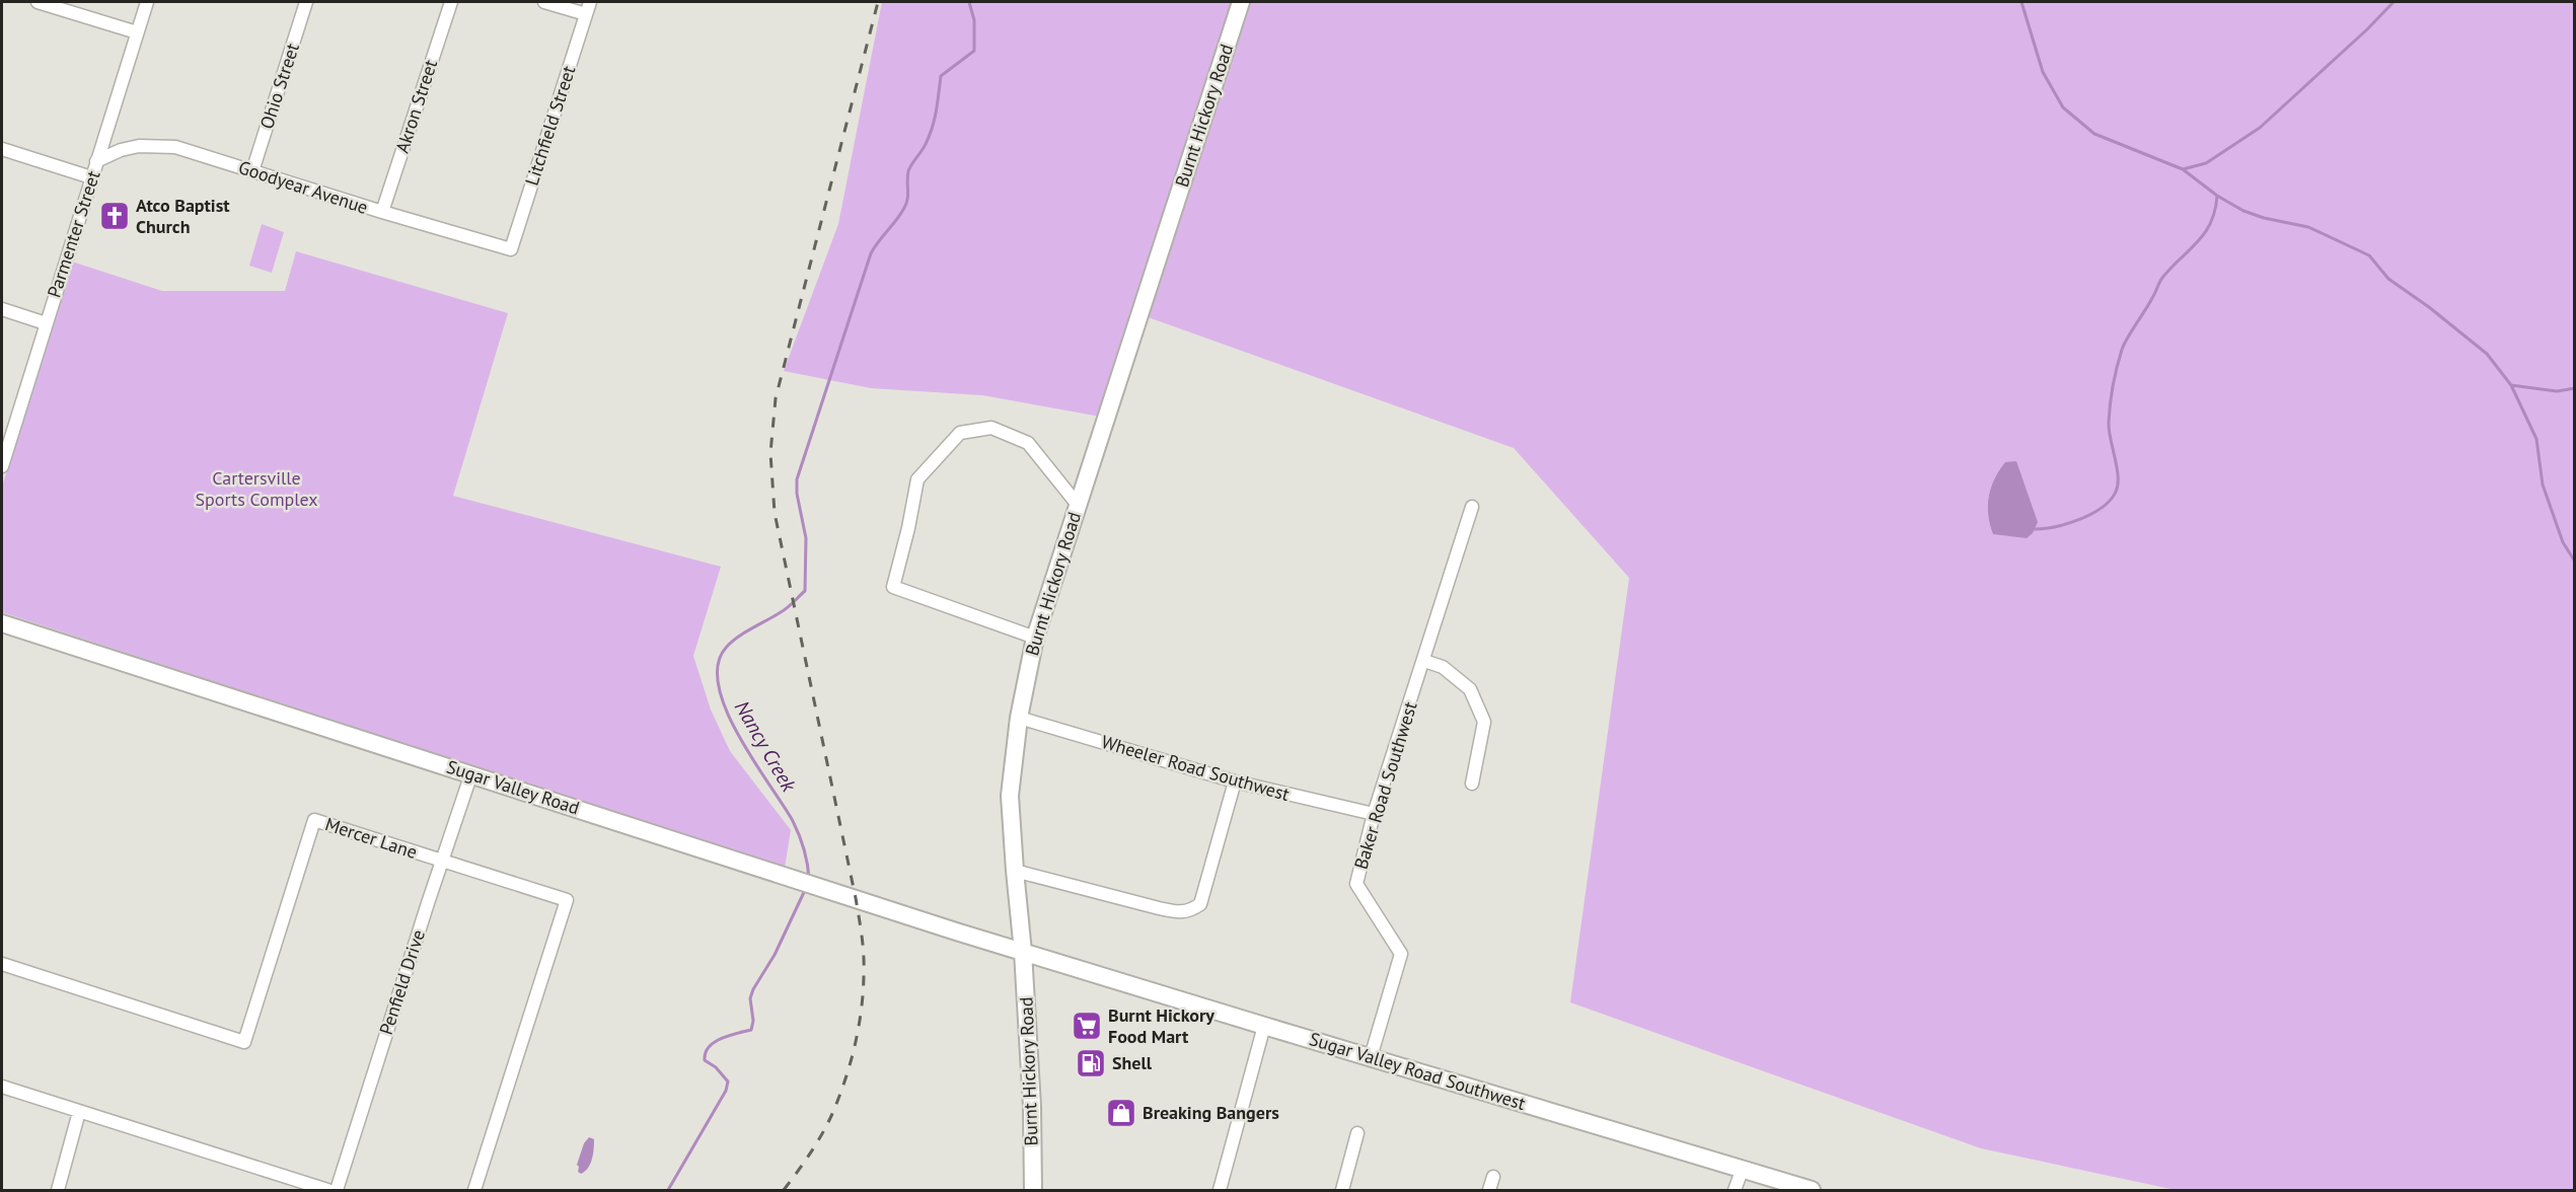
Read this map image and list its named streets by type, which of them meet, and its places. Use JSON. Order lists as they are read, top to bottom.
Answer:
{
  "streets": {
    "street": [
      "Ohio Street",
      "Akron Street",
      "Burnt Hickory Road",
      "Litchfield Street",
      "Goodyear Avenue",
      "Parmenter Street",
      "Wheeler Road Southwest",
      "Baker Road Southwest",
      "Sugar Valley Road",
      "Mercer Lane",
      "Penfield Drive",
      "Sugar Valley Road Southwest"
    ]
  },
  "crossings": [
    ["Ohio Street", "Goodyear Avenue"],
    ["Akron Street", "Goodyear Avenue"],
    ["Burnt Hickory Road", "Wheeler Road Southwest"],
    ["Burnt Hickory Road", "Sugar Valley Road"],
    ["Burnt Hickory Road", "Sugar Valley Road Southwest"],
    ["Litchfield Street", "Goodyear Avenue"],
    ["Goodyear Avenue", "Parmenter Street"],
    ["Wheeler Road Southwest", "Baker Road Southwest"],
    ["Baker Road Southwest", "Sugar Valley Road Southwest"],
    ["Sugar Valley Road", "Penfield Drive"],
    ["Sugar Valley Road", "Sugar Valley Road Southwest"],
    ["Mercer Lane", "Penfield Drive"]
  ],
  "water": ["Nancy Creek"],
  "parks": ["Cartersville Sports Complex"],
  "places": {
    "church": ["Atco Baptist Church"],
    "supermarket": ["Burnt Hickory Food Mart"],
    "fuel station": ["Shell"],
    "shop": ["Breaking Bangers"]
  }
}
